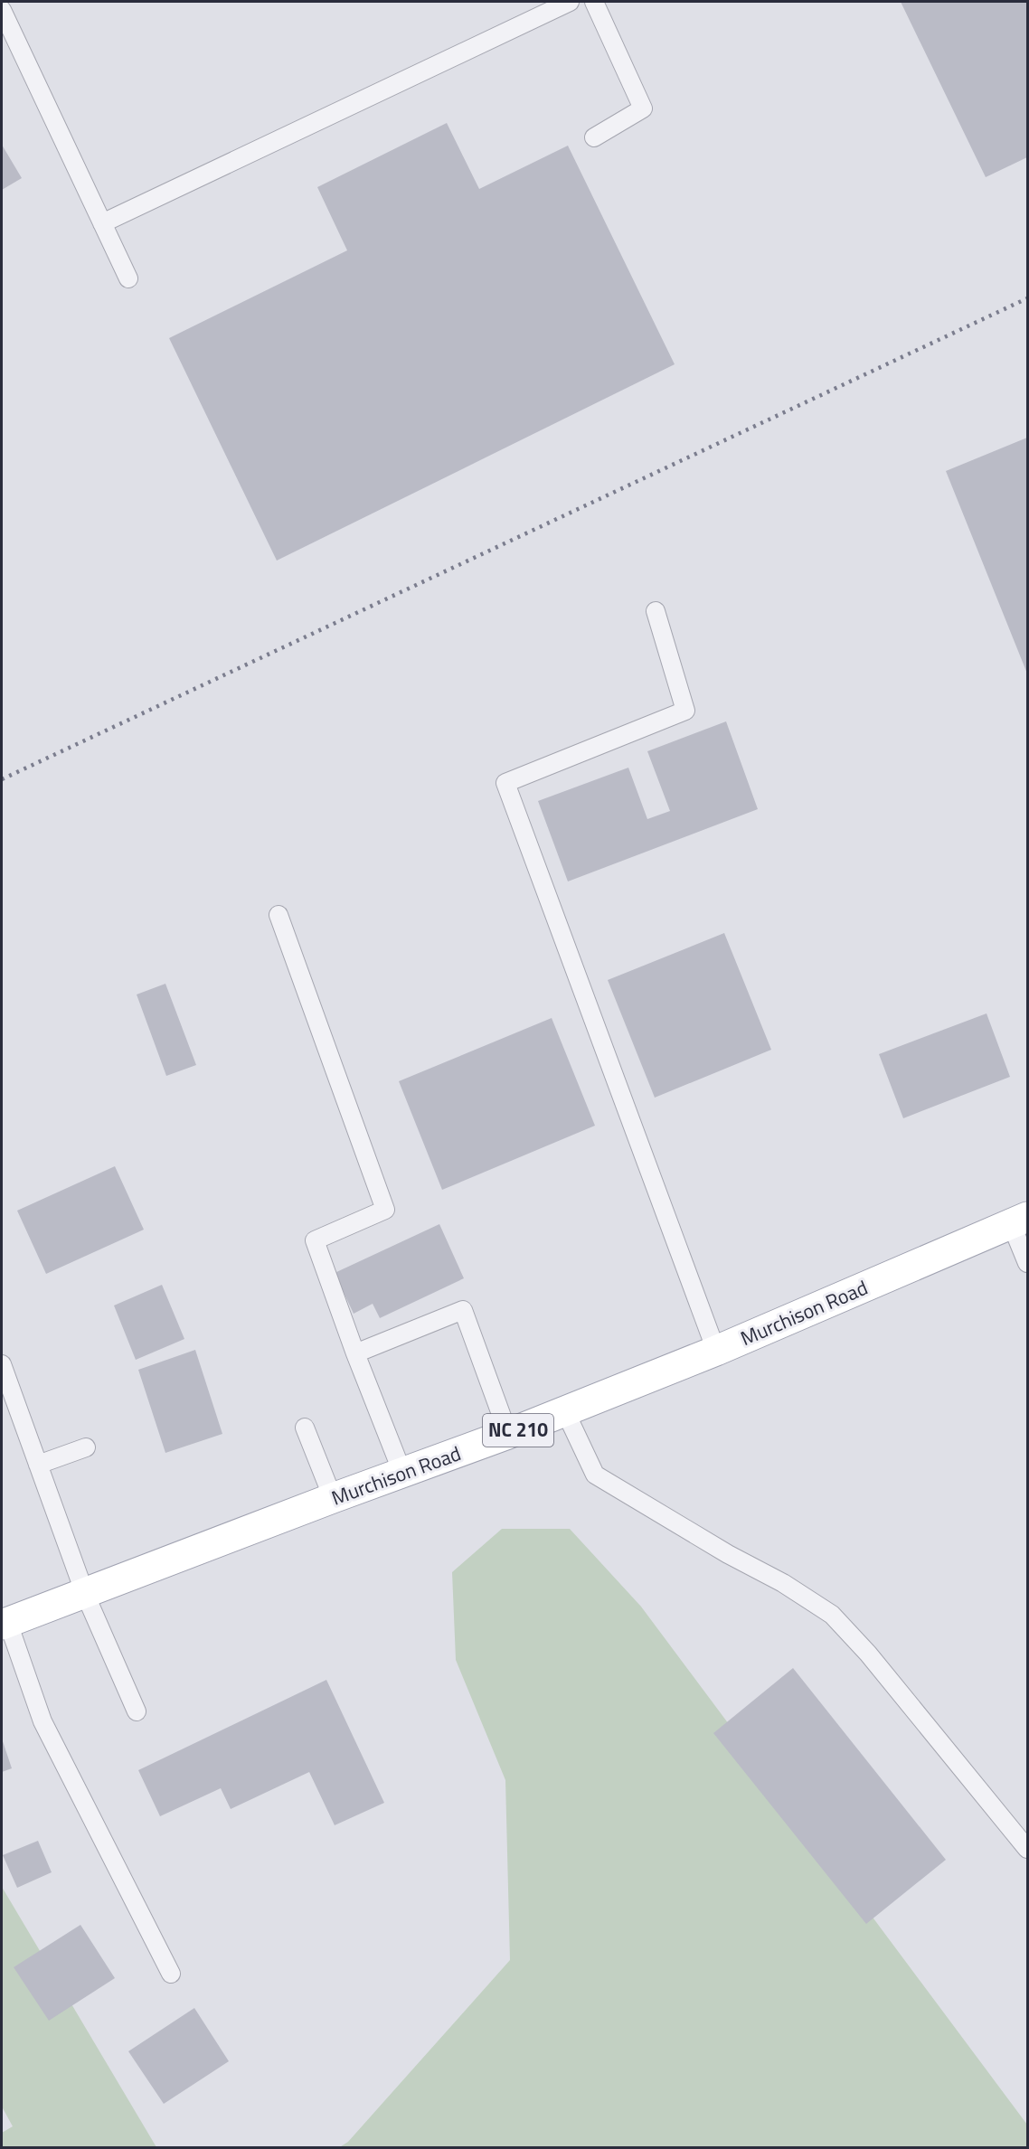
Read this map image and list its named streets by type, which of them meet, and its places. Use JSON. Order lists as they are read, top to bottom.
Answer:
{
  "streets": {
    "main road": ["Murchison Road", "NC 210"]
  }
}
